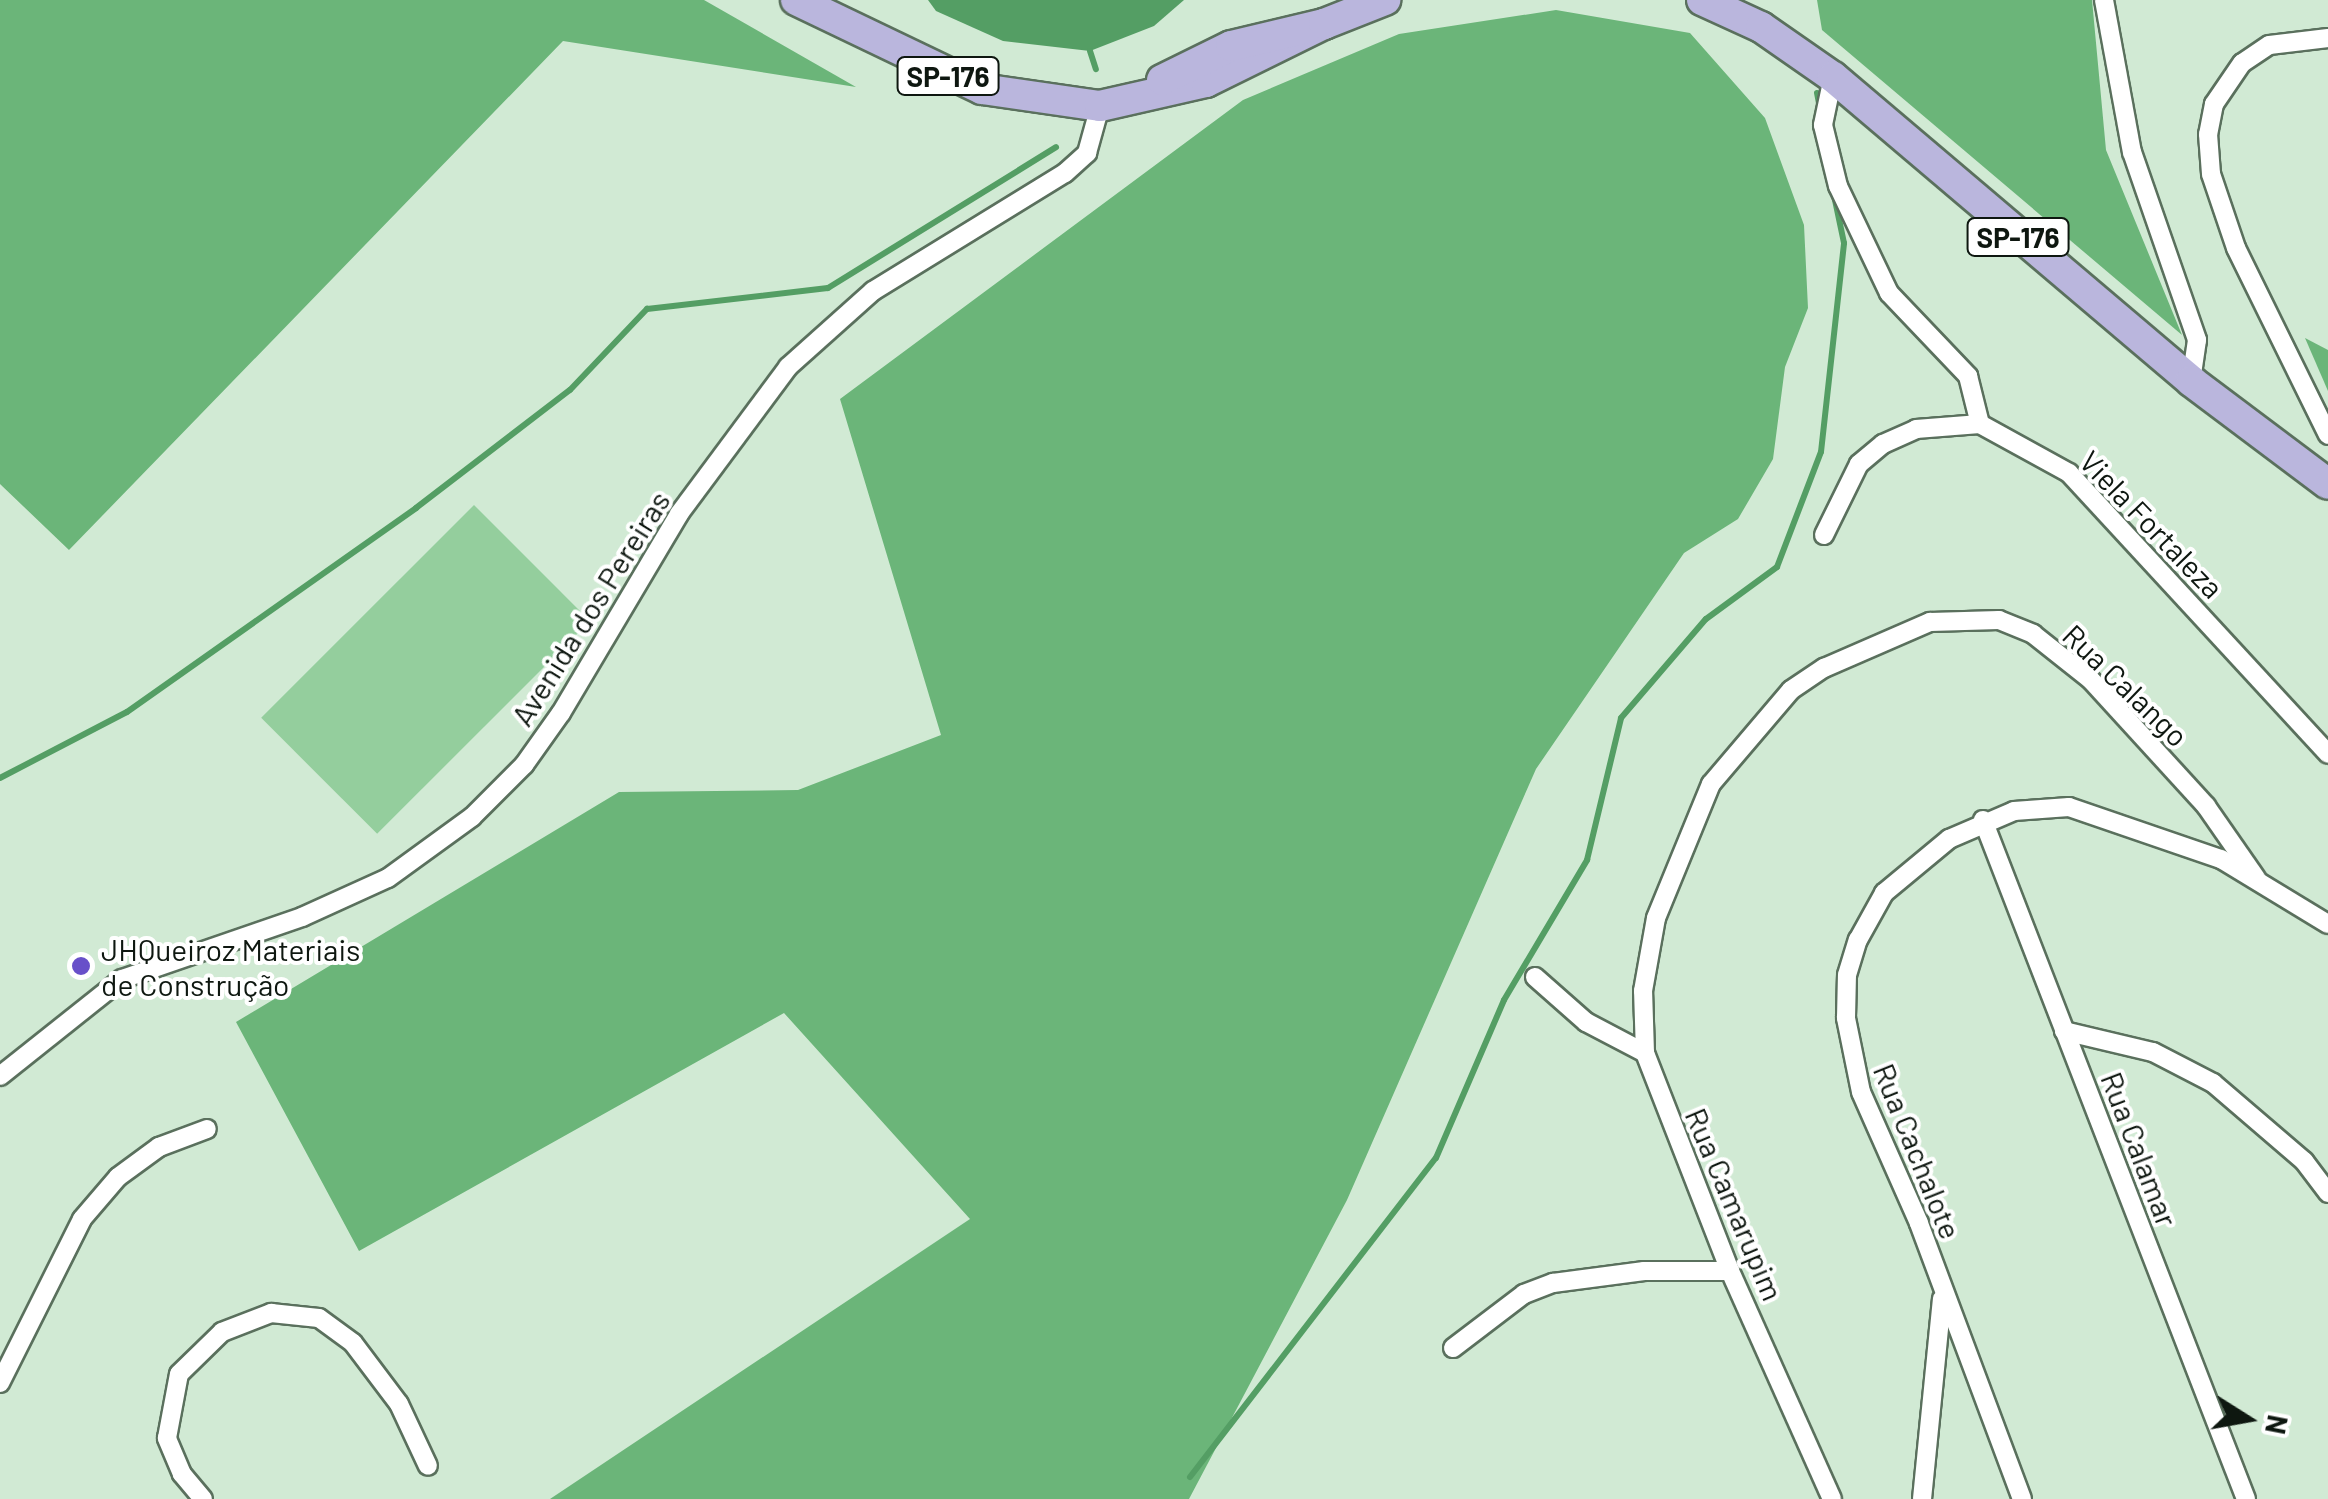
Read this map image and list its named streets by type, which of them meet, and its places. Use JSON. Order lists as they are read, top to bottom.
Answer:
{
  "streets": {
    "main road": ["SP-176"],
    "street": [
      "Viela Fortaleza",
      "Avenida dos Pereiras",
      "Rua Calango",
      "Rua Calamar",
      "Rua Cachalote",
      "Rua Camarupim"
    ]
  },
  "crossings": [
    ["SP-176", "Avenida dos Pereiras"],
    ["Rua Calango", "Rua Cachalote"],
    ["Rua Calango", "Rua Camarupim"],
    ["Rua Calamar", "Rua Cachalote"]
  ],
  "places": ["JHQueiroz Materiais de Construção"],
  "north": "right"
}
